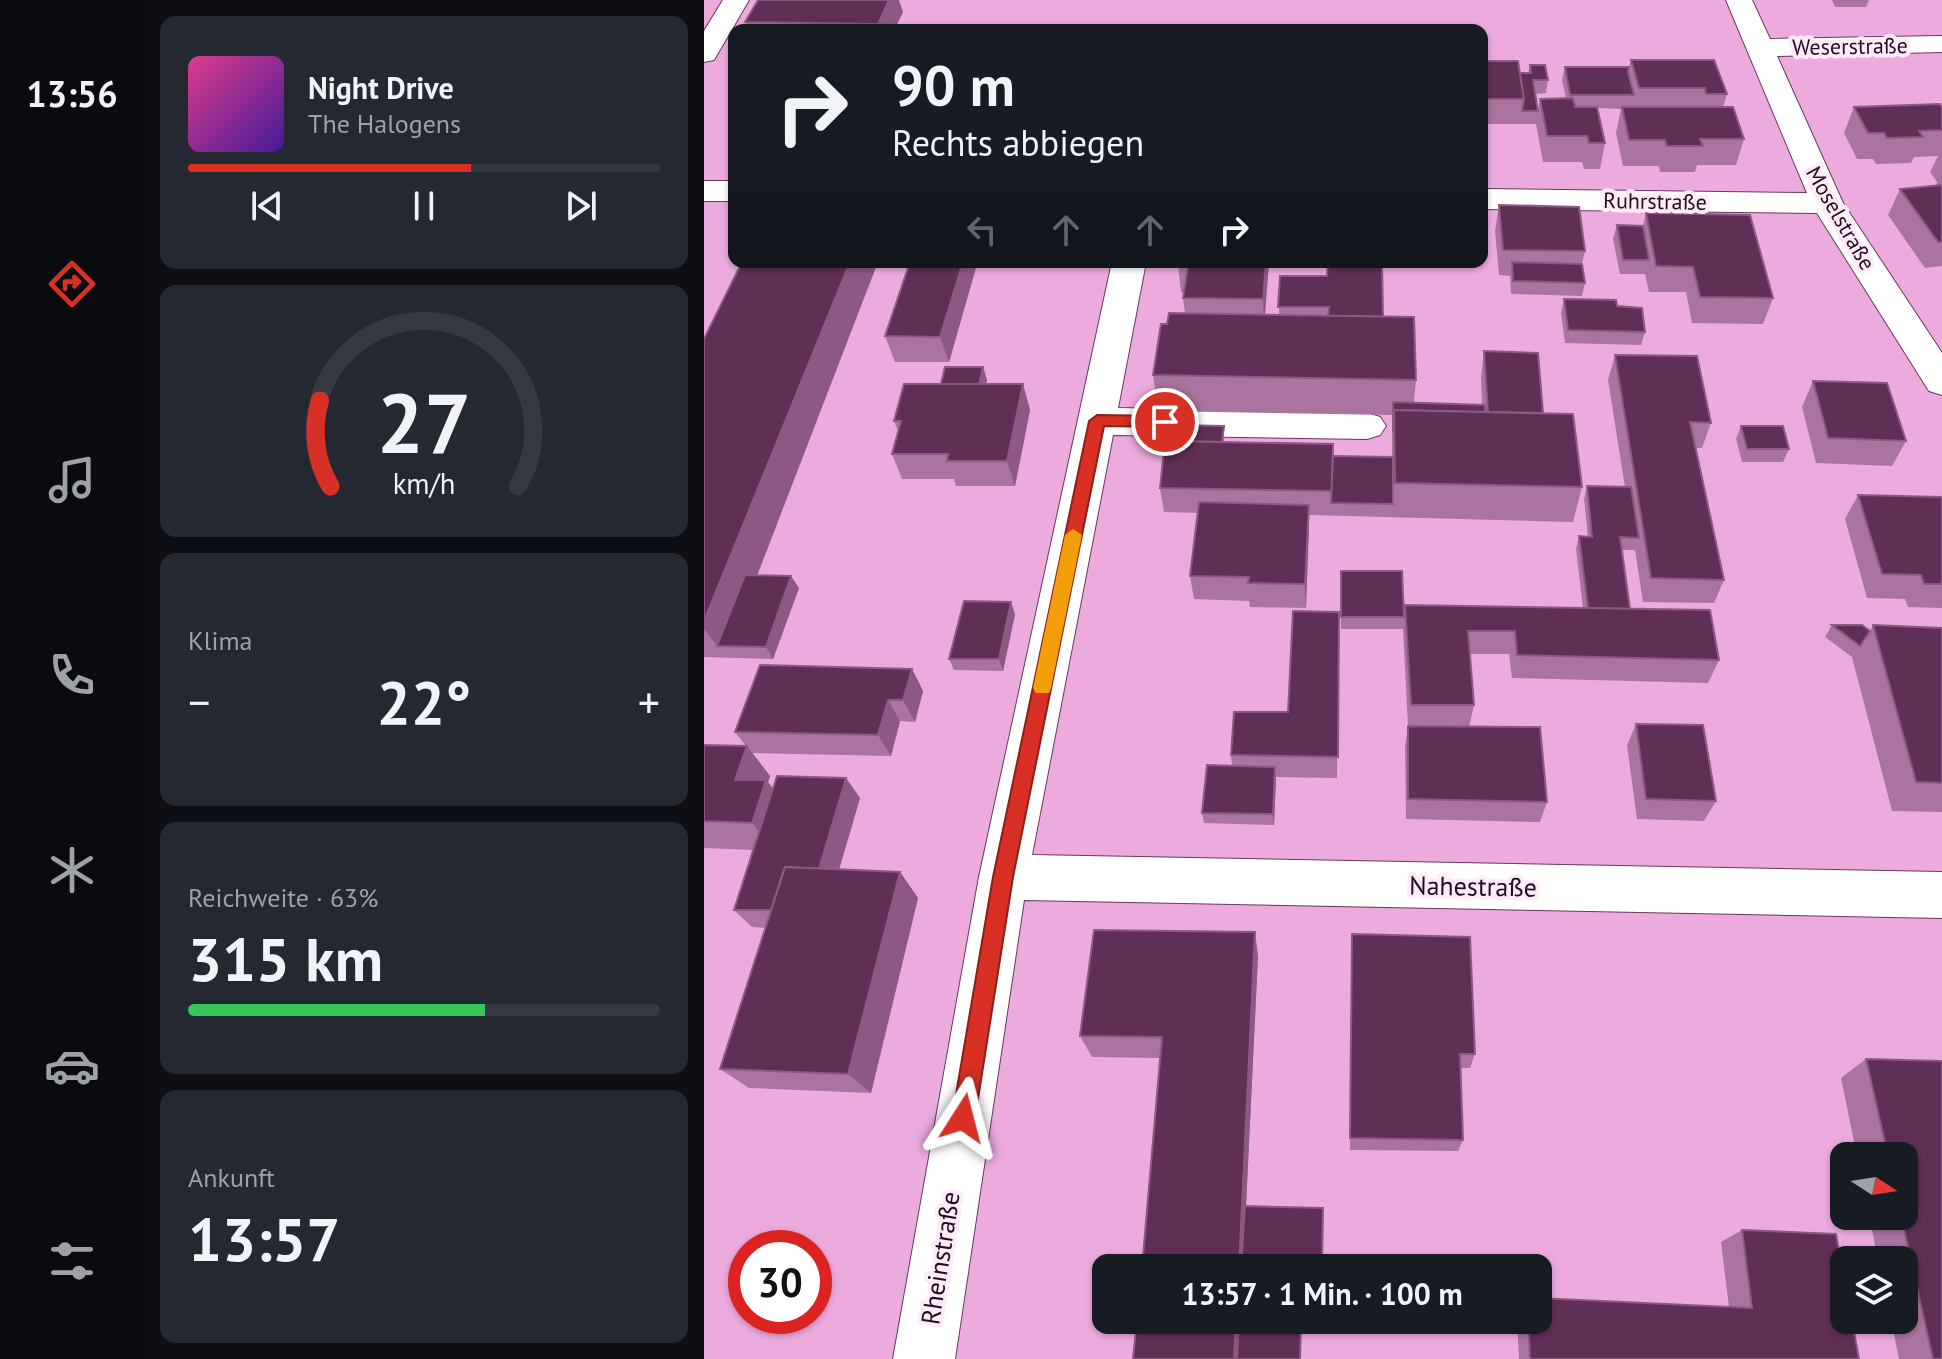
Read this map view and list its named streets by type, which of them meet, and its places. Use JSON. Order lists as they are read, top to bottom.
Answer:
{
  "streets": {
    "street": [
      "Weserstraße",
      "Ruhrstraße",
      "Moselstraße",
      "Nahestraße",
      "Rheinstraße"
    ]
  },
  "crossings": [
    ["Weserstraße", "Moselstraße"],
    ["Ruhrstraße", "Moselstraße"],
    ["Nahestraße", "Rheinstraße"]
  ],
  "north": "right",
  "page": {
    "tabs": "13:56",
    "turn": ["90 m", "Rechts abbiegen"],
    "song": ["Night Drive", "The Halogens"],
    "tile": [
      "Klima",
      ["Reichweite · 63%", "315 km"],
      ["Ankunft", "13:57"]
    ],
    "heat": ["−", "22°", "+"],
    "limit": "30",
    "trip": "13:57 · 1 Min. · 100 m",
    "gauge": ["27", "km/h"]
  }
}
